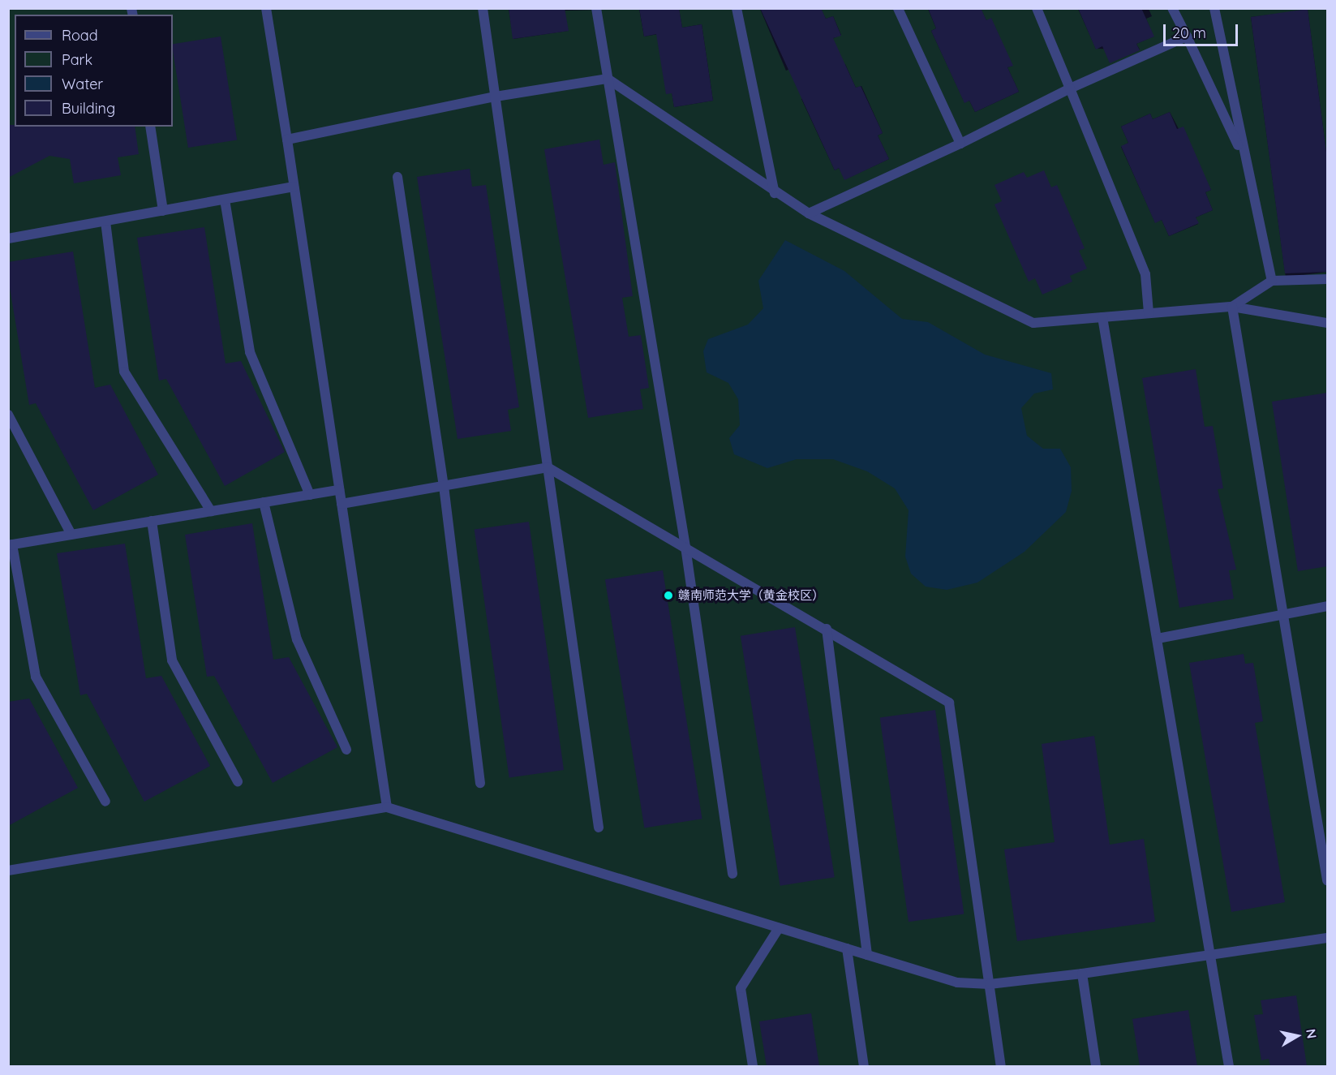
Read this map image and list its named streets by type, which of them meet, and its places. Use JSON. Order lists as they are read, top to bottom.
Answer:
{
  "places": ["赣南师范大学（黄金校区）"],
  "legend": [
    "Road",
    "Park",
    "Water",
    "Building"
  ],
  "scale_bar": "20 m",
  "north": "right"
}
